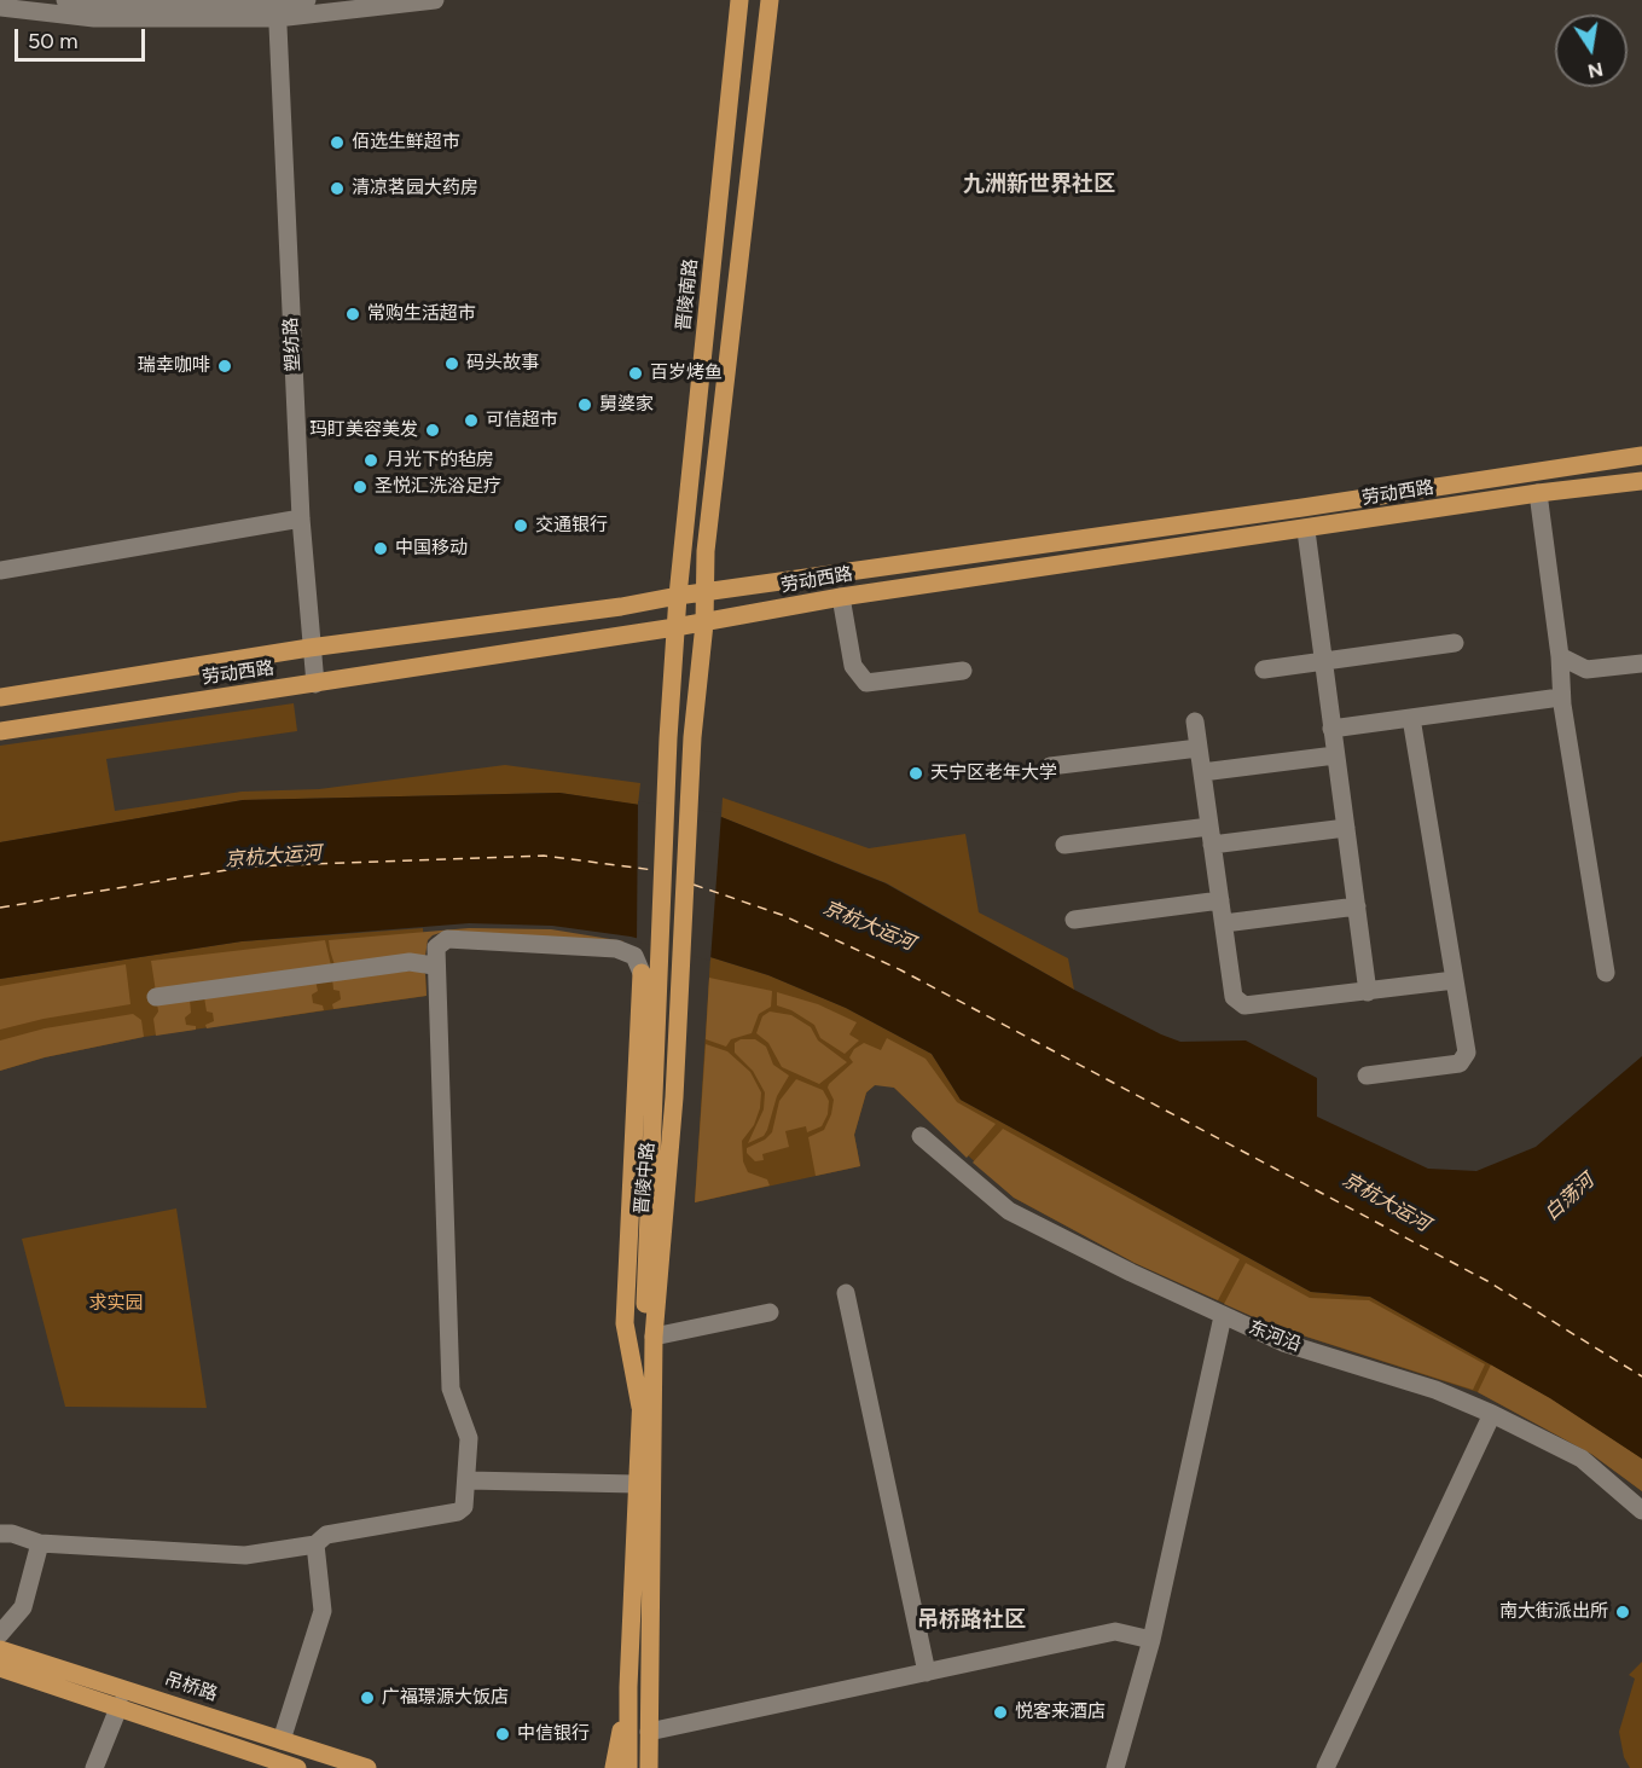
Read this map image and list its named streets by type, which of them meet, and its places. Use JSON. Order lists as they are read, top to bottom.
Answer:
{
  "streets": {
    "main road": [
      "晋陵南路",
      "劳动西路",
      "晋陵中路",
      "吊桥路"
    ],
    "street": ["塑纺路", "东河沿"]
  },
  "crossings": [
    ["晋陵南路", "劳动西路"],
    ["晋陵南路", "晋陵中路"],
    ["塑纺路", "劳动西路"],
    ["劳动西路", "晋陵中路"]
  ],
  "districts": ["九洲新世界社区", "吊桥路社区"],
  "water": ["京杭大运河", "白荡河"],
  "parks": ["求实园"],
  "places": [
    "佰选生鲜超市",
    "清凉茗园大药房",
    "常购生活超市",
    "码头故事",
    "瑞幸咖啡",
    "百岁烤鱼",
    "舅婆家",
    "可信超市",
    "玛盯美容美发",
    "月光下的毡房",
    "圣悦汇洗浴足疗",
    "交通银行",
    "中国移动",
    "天宁区老年大学",
    "南大街派出所",
    "广福璟源大饭店",
    "悦客来酒店",
    "中信银行"
  ],
  "scale_bar": "50 m",
  "north": "bottom"
}
